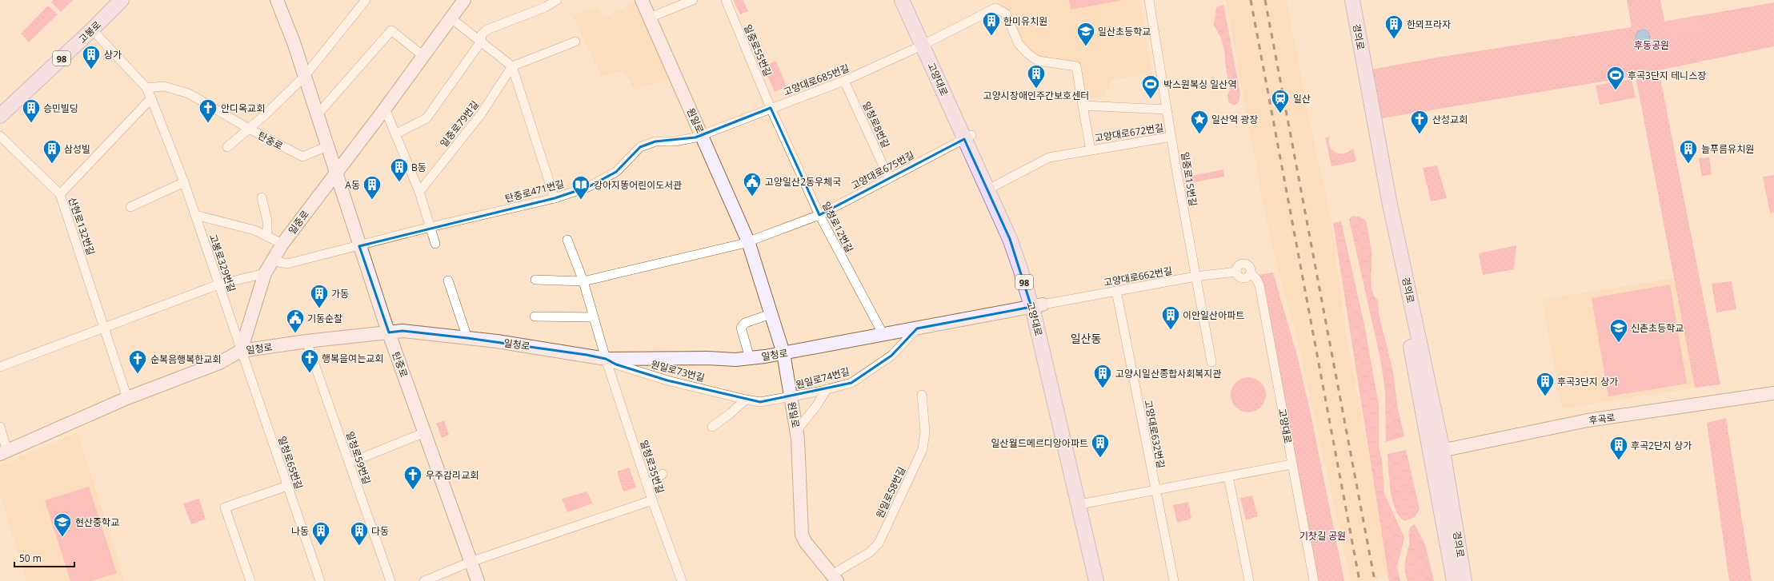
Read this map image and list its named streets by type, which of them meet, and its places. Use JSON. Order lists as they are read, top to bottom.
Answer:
{
  "streets": {
    "main road": [
      "고봉로",
      "경의로",
      "98",
      "고양대로"
    ],
    "street": [
      "일중로55번길",
      "고양대로685번길",
      "원일로",
      "일중로79번길",
      "일청로8번길",
      "고양대로672번길",
      "탄중로",
      "고양대로675번길",
      "일중로15번길",
      "탄중로471번길",
      "일중로",
      "산현로132번길",
      "일청로12번길",
      "고봉로329번길",
      "고양대로662번길",
      "일청로",
      "원일로73번길",
      "원일로74번길",
      "후곡로",
      "고양대로632번길",
      "일청로59번길",
      "일청로65번길",
      "일청로35번길",
      "원일로58번길"
    ]
  },
  "crossings": [
    ["고봉로", "고봉로329번길"],
    ["경의로", "후곡로"],
    ["일중로55번길", "고양대로685번길"],
    ["일중로55번길", "일청로12번길"],
    ["고양대로", "고양대로685번길"],
    ["고양대로", "고양대로672번길"],
    ["고양대로", "고양대로675번길"],
    ["고양대로", "고양대로662번길"],
    ["고양대로", "일청로"],
    ["고양대로685번길", "원일로"],
    ["고양대로685번길", "일청로8번길"],
    ["고양대로685번길", "탄중로471번길"],
    ["고양대로685번길", "일청로12번길"],
    ["원일로", "고양대로675번길"],
    ["원일로", "탄중로471번길"],
    ["원일로", "일청로"],
    ["원일로", "원일로73번길"],
    ["원일로", "원일로74번길"],
    ["원일로", "원일로58번길"],
    ["일청로8번길", "고양대로675번길"],
    ["고양대로672번길", "일중로15번길"],
    ["탄중로", "탄중로471번길"],
    ["탄중로", "일중로"],
    ["탄중로", "일청로"],
    ["고양대로675번길", "일청로12번길"],
    ["일중로15번길", "고양대로662번길"],
    ["탄중로471번길", "일중로"],
    ["일중로", "고봉로329번길"],
    ["일중로", "일청로"],
    ["일중로", "일청로65번길"],
    ["산현로132번길", "일청로"],
    ["일청로12번길", "일청로"],
    ["고봉로329번길", "일청로"],
    ["고봉로329번길", "일청로65번길"],
    ["고양대로662번길", "일청로"],
    ["고양대로662번길", "고양대로632번길"],
    ["일청로", "원일로73번길"],
    ["일청로", "원일로74번길"],
    ["일청로", "일청로59번길"],
    ["일청로", "일청로65번길"],
    ["일청로", "일청로35번길"],
    ["원일로73번길", "원일로74번길"],
    ["원일로73번길", "일청로35번길"]
  ],
  "districts": ["일산동"],
  "parks": ["후동공원", "기찻길 공원"],
  "places": {
    "building": [
      "한미유치원",
      "한뫼프라자",
      "상가",
      "고양시장애인주간보호센터",
      "승민빌딩",
      "삼성빌",
      "늘푸름유치원",
      "B동",
      "A동",
      "가동",
      "이안일산아파트",
      "고양시일산종합사회복지관",
      "후곡3단지 상가",
      "일산월드메르디앙아파트",
      "후곡2단지 상가",
      "나동",
      "다동"
    ],
    "school or university": ["일산초등학교", "신촌초등학교", "현산중학교"],
    "sports": ["후곡3단지 테니스장", "박스원복싱 일산역"],
    "station": ["일산"],
    "church": [
      "안디옥교회",
      "산성교회",
      "행복을여는교회",
      "순복음행복한교회",
      "우주감리교회"
    ],
    "place": ["일산역 광장"],
    "public building": ["고양일산2동우체국", "기동순찰"],
    "library": ["강아지똥어린이도서관"]
  },
  "scale_bar": "50 m"
}
